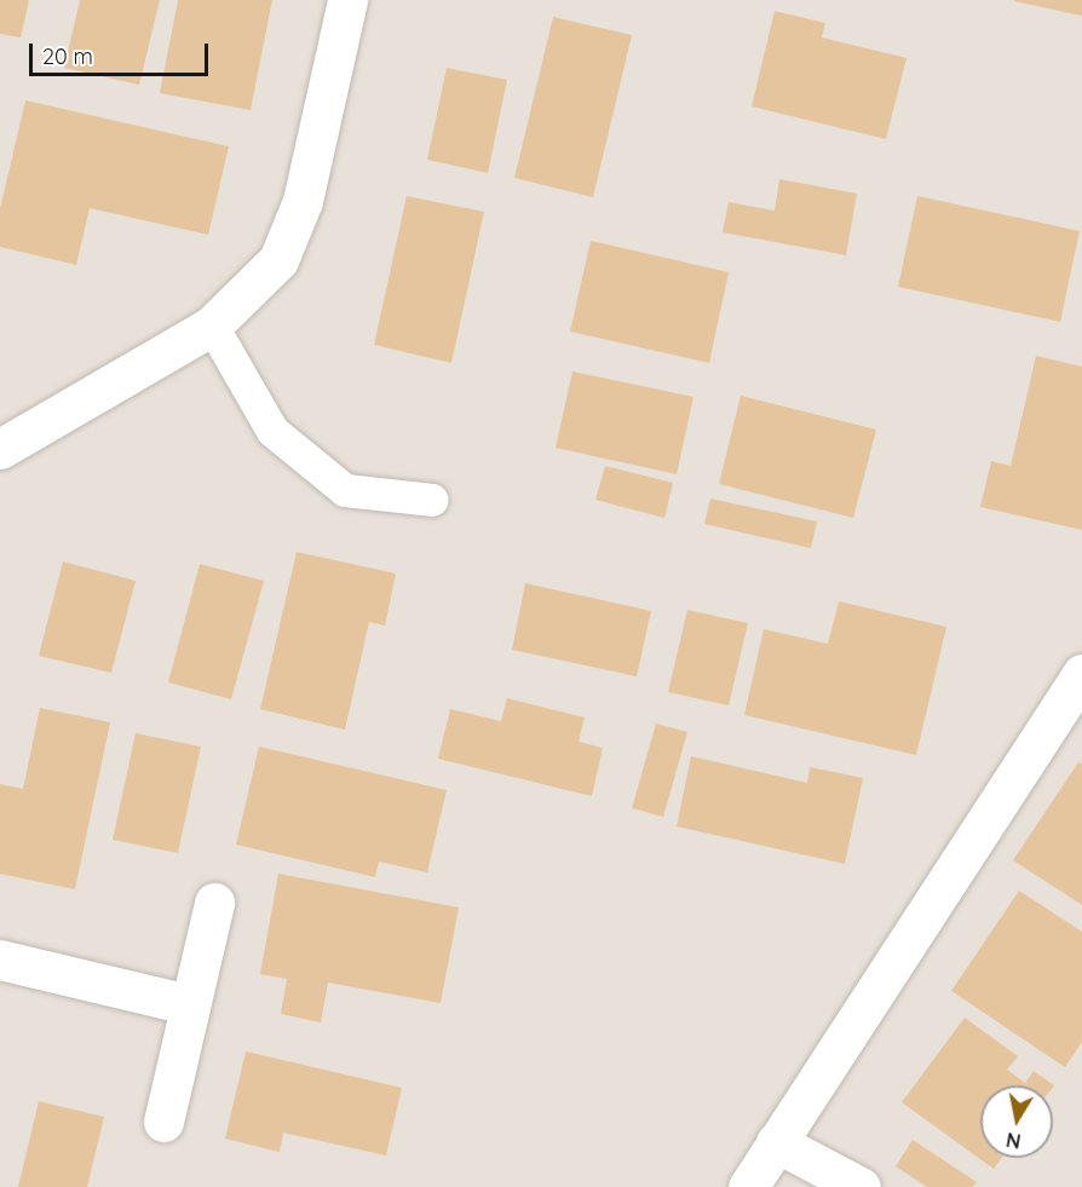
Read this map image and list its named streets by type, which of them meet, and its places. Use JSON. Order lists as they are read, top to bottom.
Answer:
{
  "scale_bar": "20 m",
  "north": "bottom"
}
